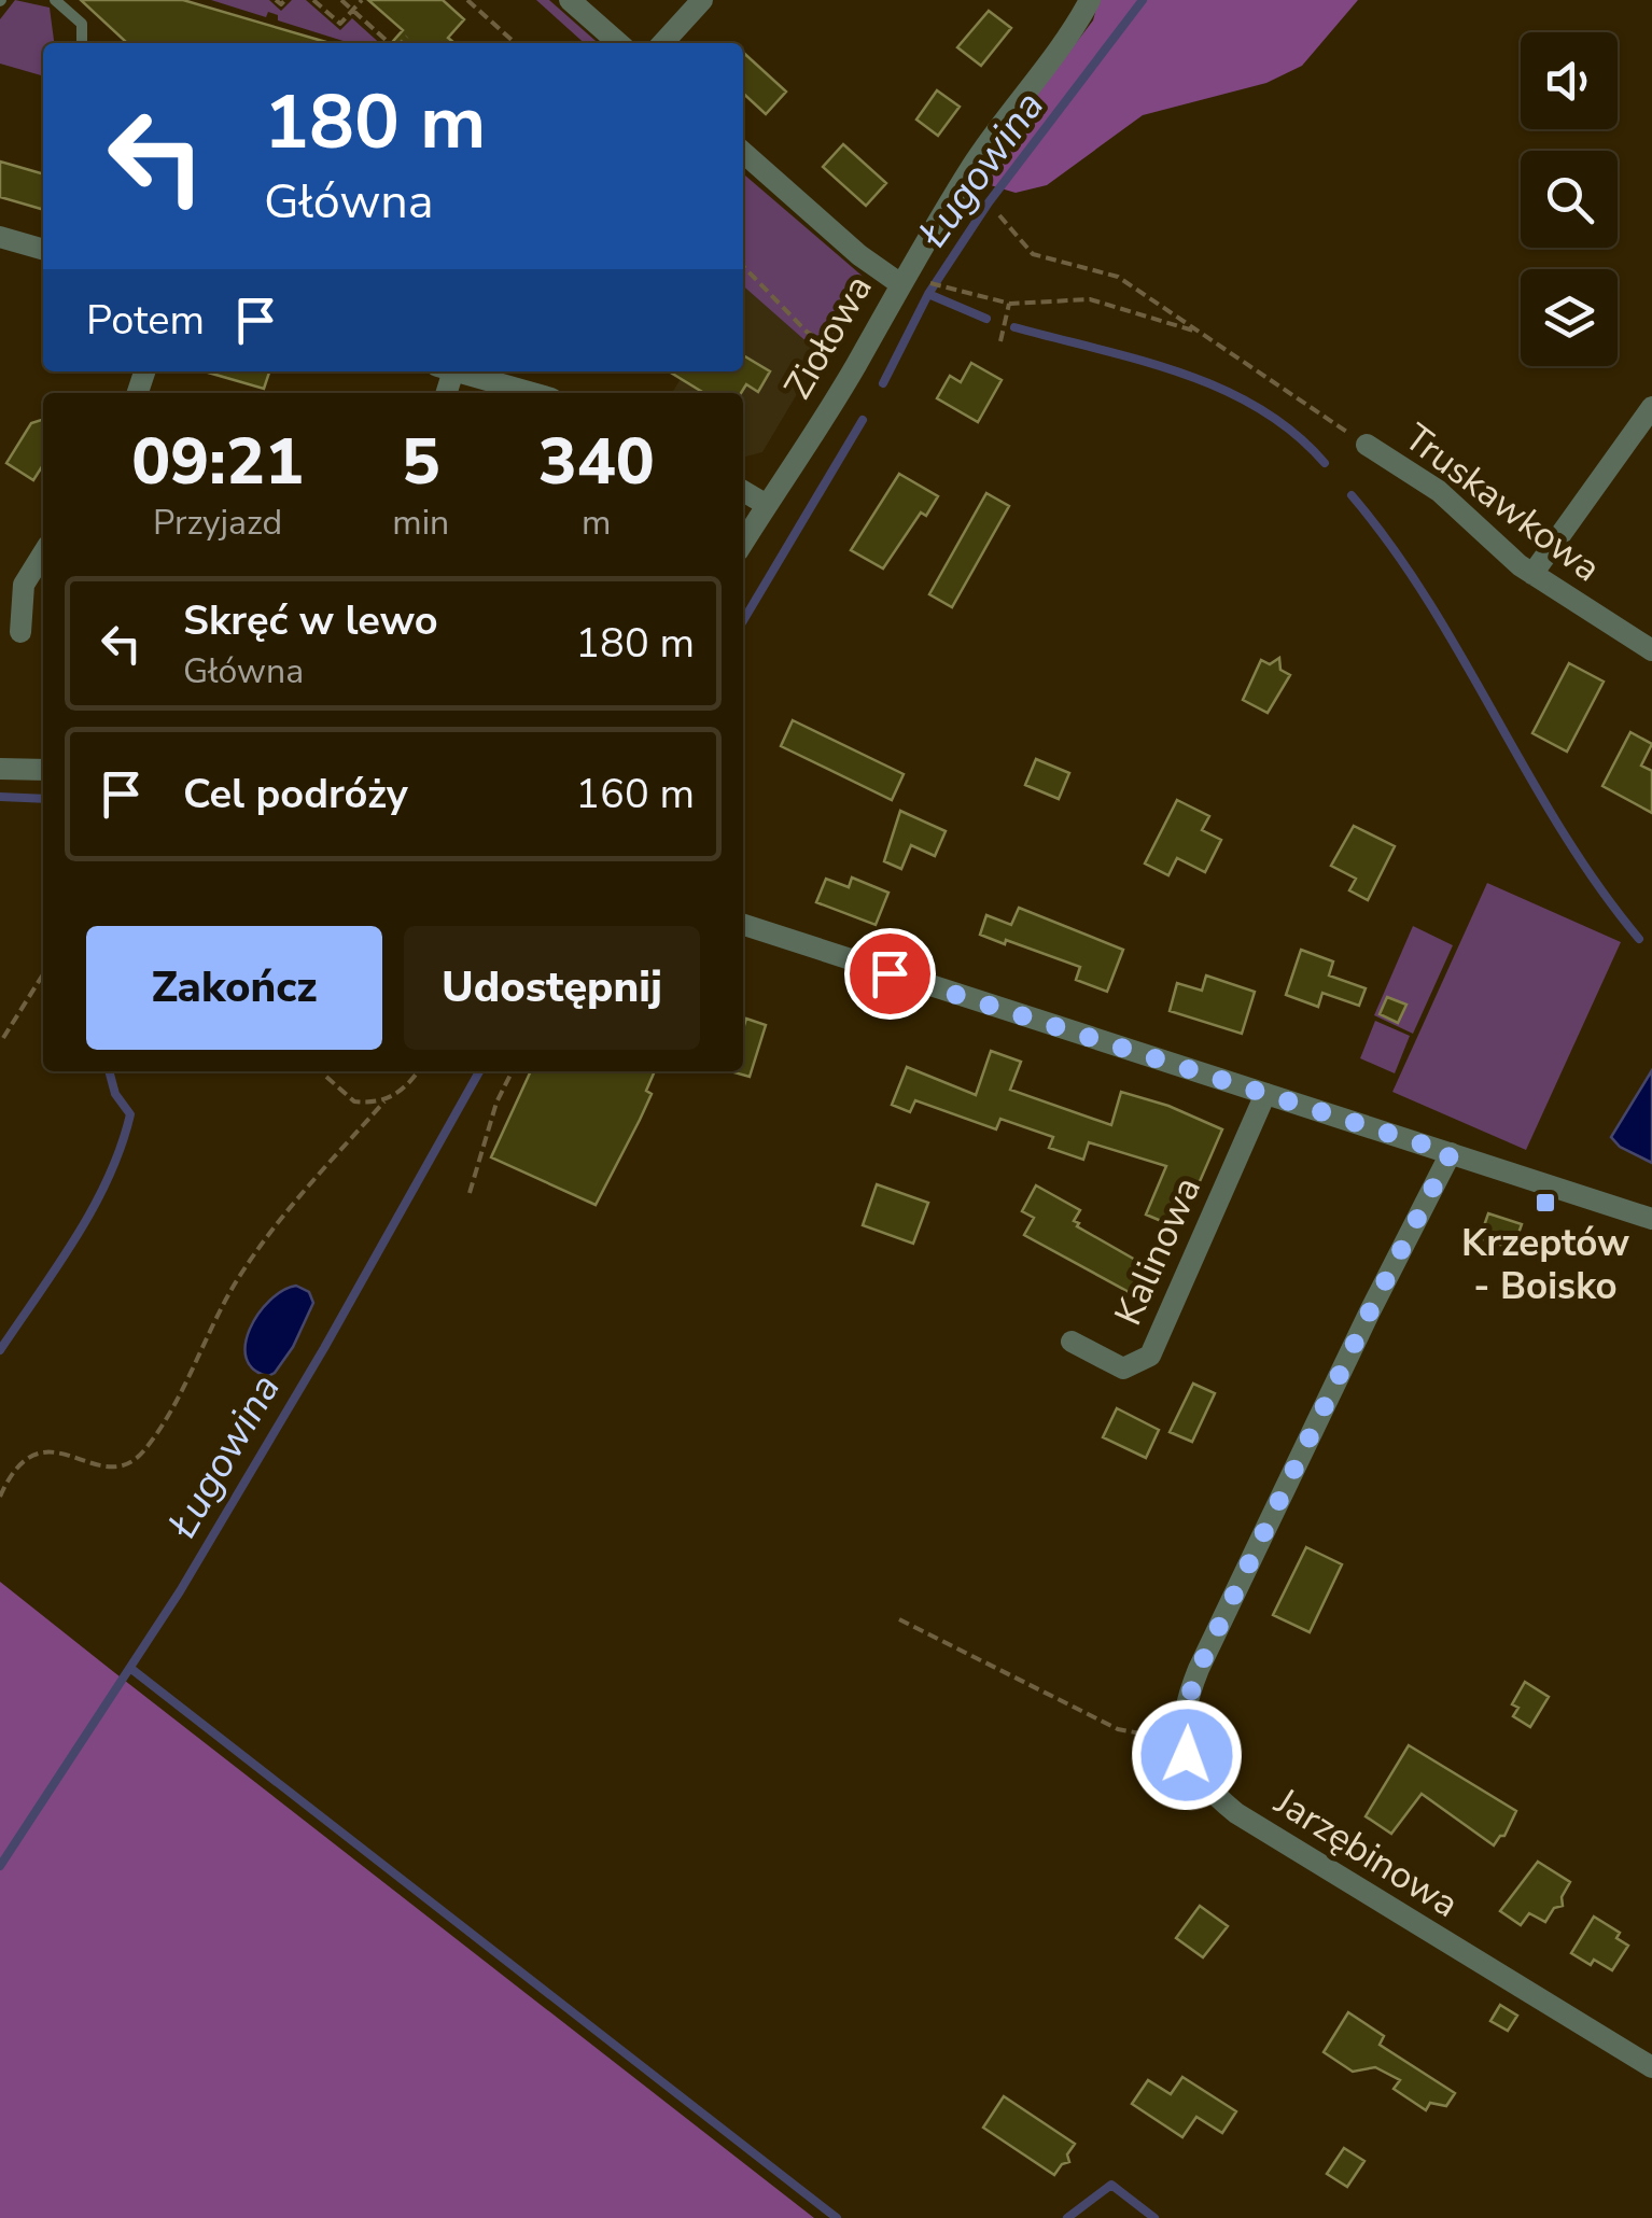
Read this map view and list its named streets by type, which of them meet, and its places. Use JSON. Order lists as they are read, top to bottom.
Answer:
{
  "streets": {
    "street": [
      "Ziołowa",
      "Truskawkowa",
      "Kalinowa",
      "Jarzębinowa"
    ]
  },
  "water": ["Ługowina"],
  "places": {
    "transit": ["Krzeptów - Boisko"]
  },
  "page": {
    "turn": ["180 m", "Główna"],
    "then": "Potem",
    "eta": [
      "09:21",
      "Przyjazd",
      "5",
      "min",
      "340",
      "m"
    ],
    "list": [
      {
        "name": "Skręć w lewo",
        "note": "Główna",
        "value": "180 m"
      },
      {
        "name": "Cel podróży",
        "value": "160 m"
      }
    ],
    "buttons": ["Zakończ", "Udostępnij"]
  }
}
